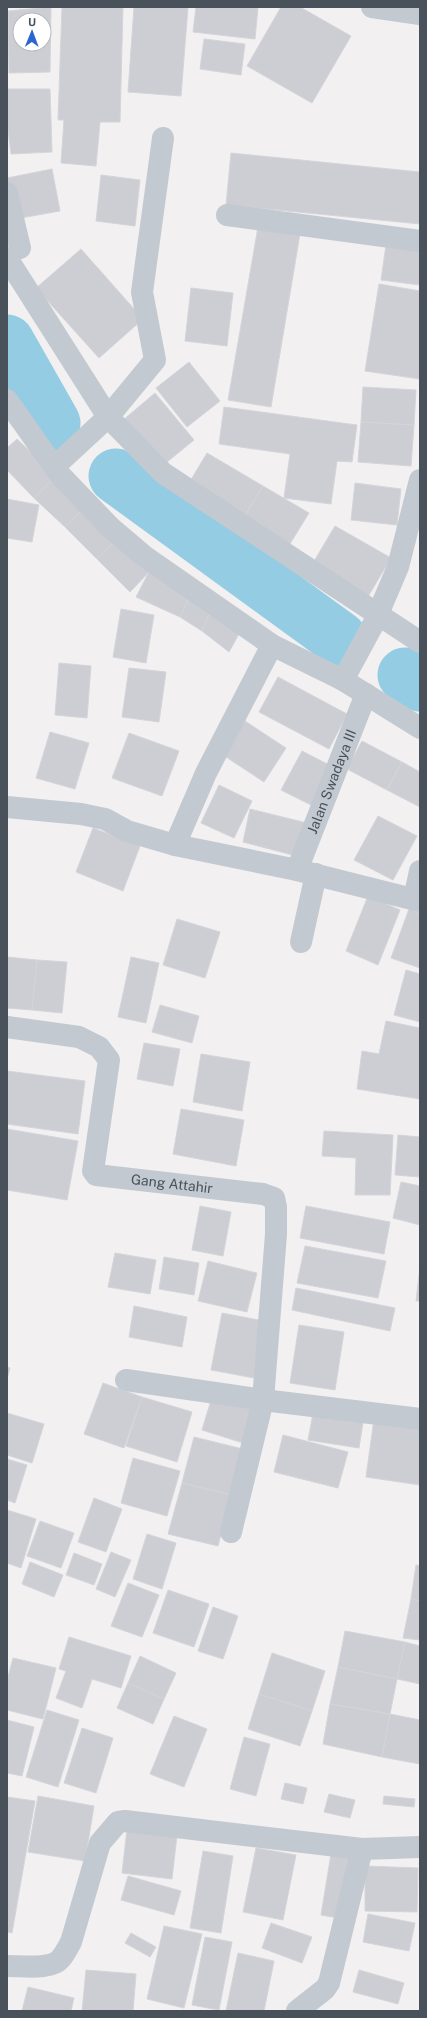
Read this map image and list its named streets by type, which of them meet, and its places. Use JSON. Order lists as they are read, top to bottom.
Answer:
{
  "streets": {
    "street": ["Jalan Swadaya III", "Gang Attahir"]
  },
  "north": "top"
}
